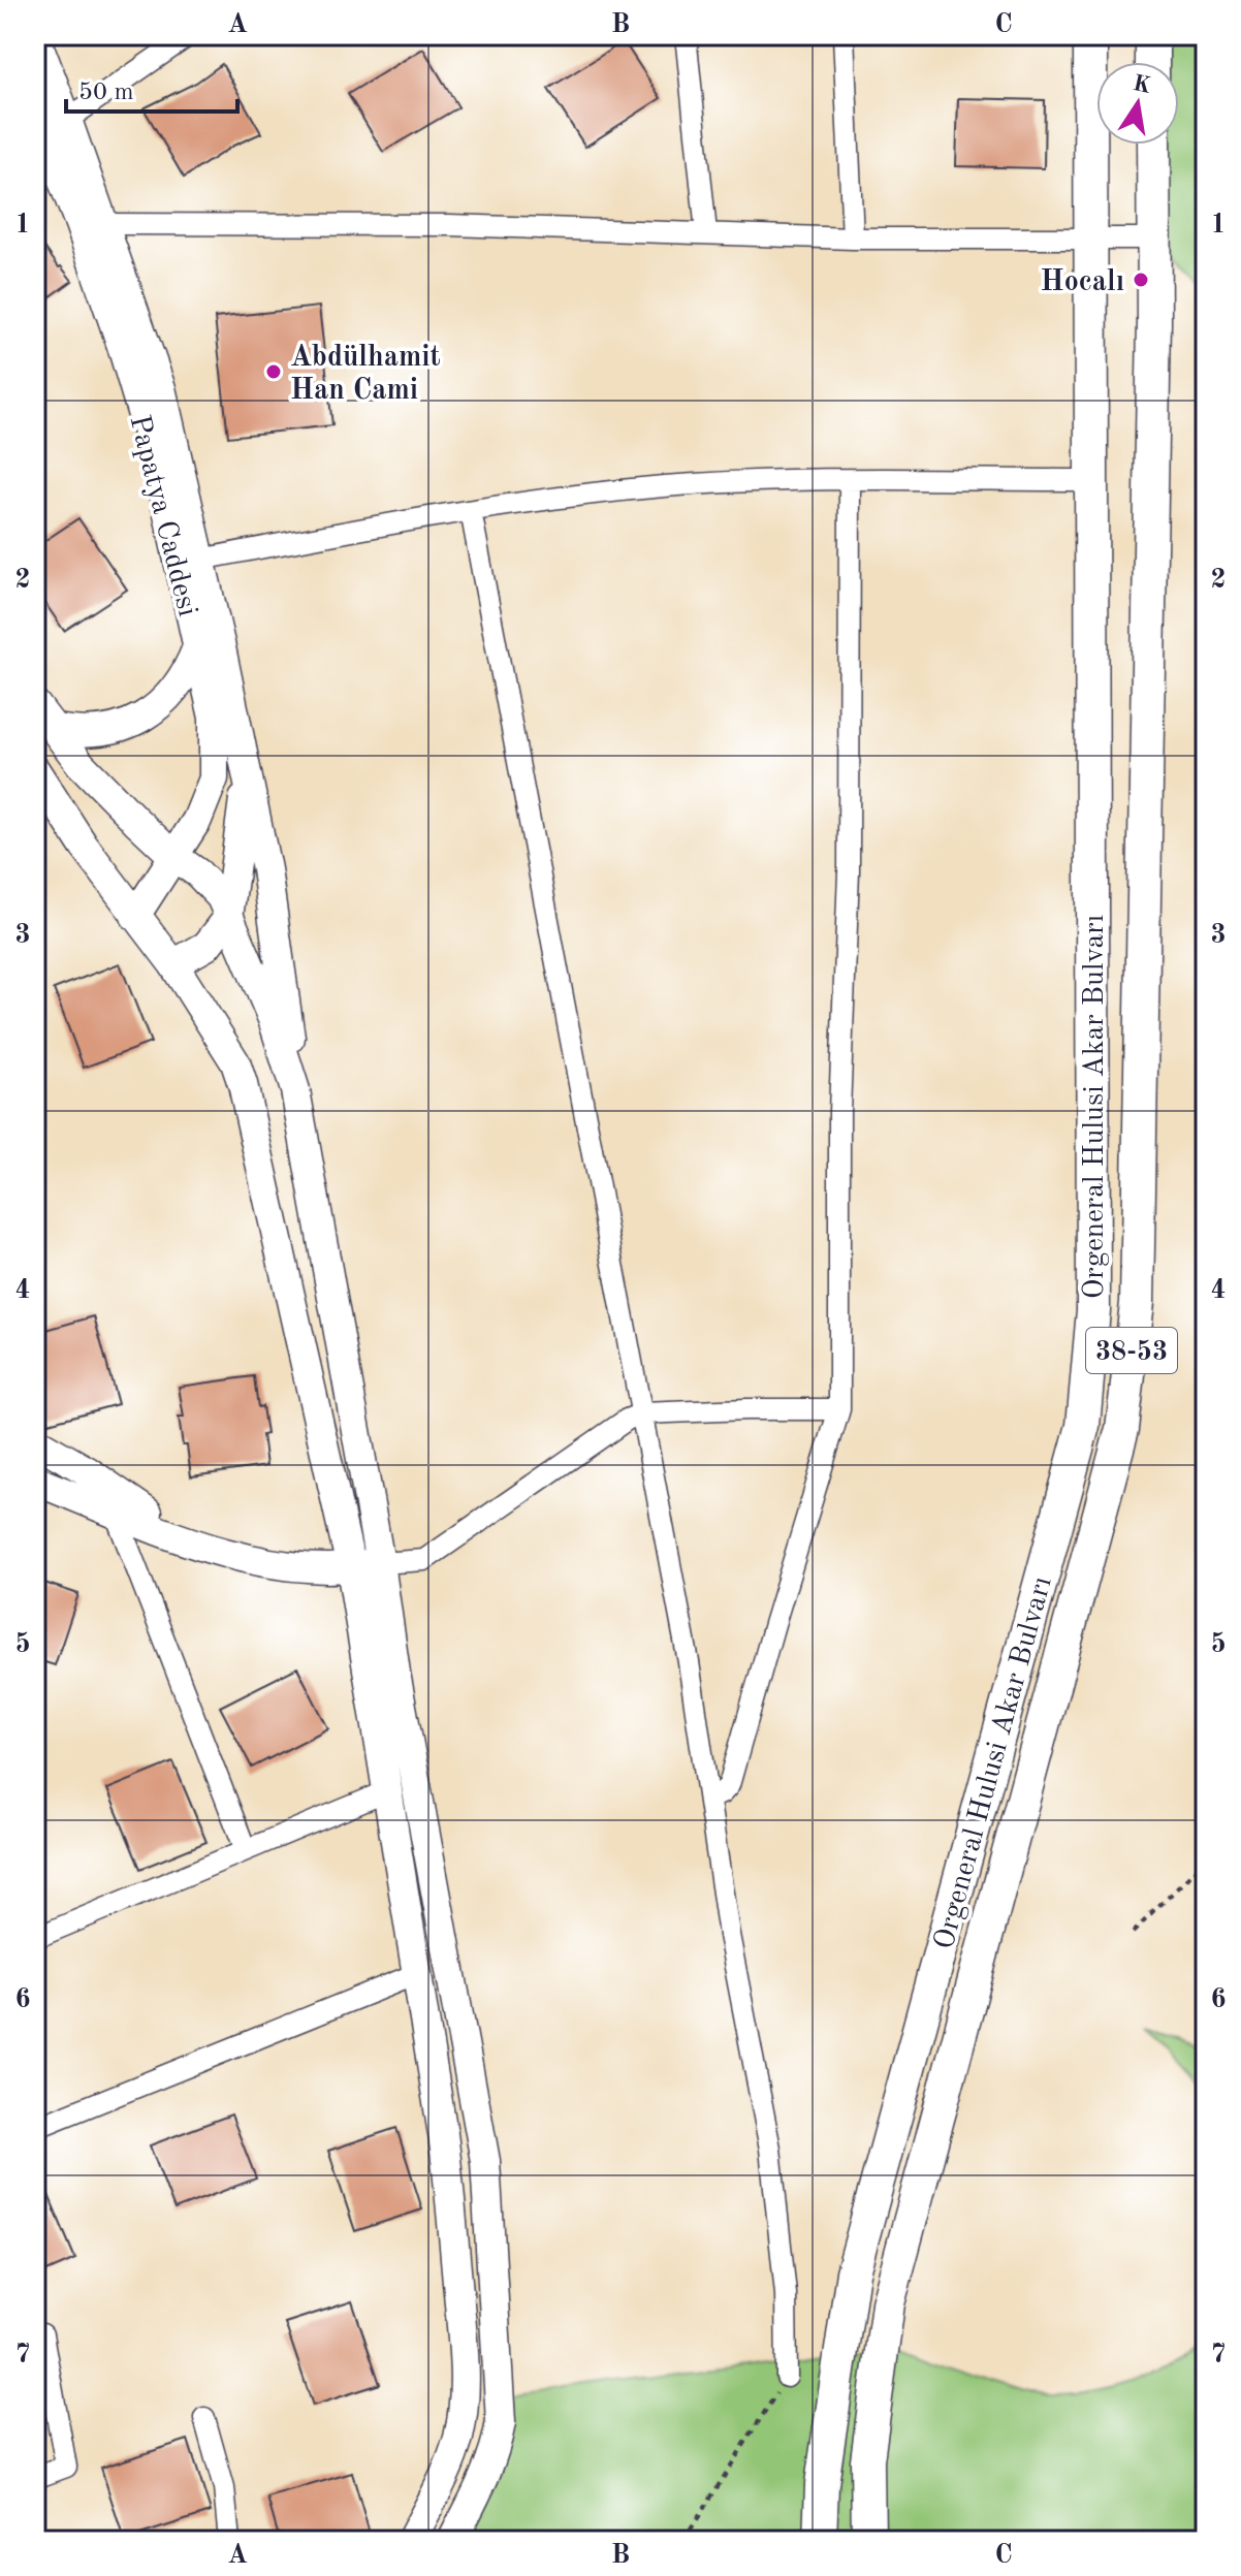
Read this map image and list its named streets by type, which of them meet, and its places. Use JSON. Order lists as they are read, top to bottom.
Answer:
{
  "streets": {
    "main road": ["Orgeneral Hulusi Akar Bulvarı", "38-53"],
    "street": ["Papatya Caddesi"]
  },
  "places": ["Hocalı", "Abdülhamit Han Cami"],
  "scale_bar": "50 m",
  "north": "top",
  "grid": {
    "columns": ["A", "B", "C"],
    "rows": [
      "1",
      "2",
      "3",
      "4",
      "5",
      "6",
      "7"
    ]
  }
}
